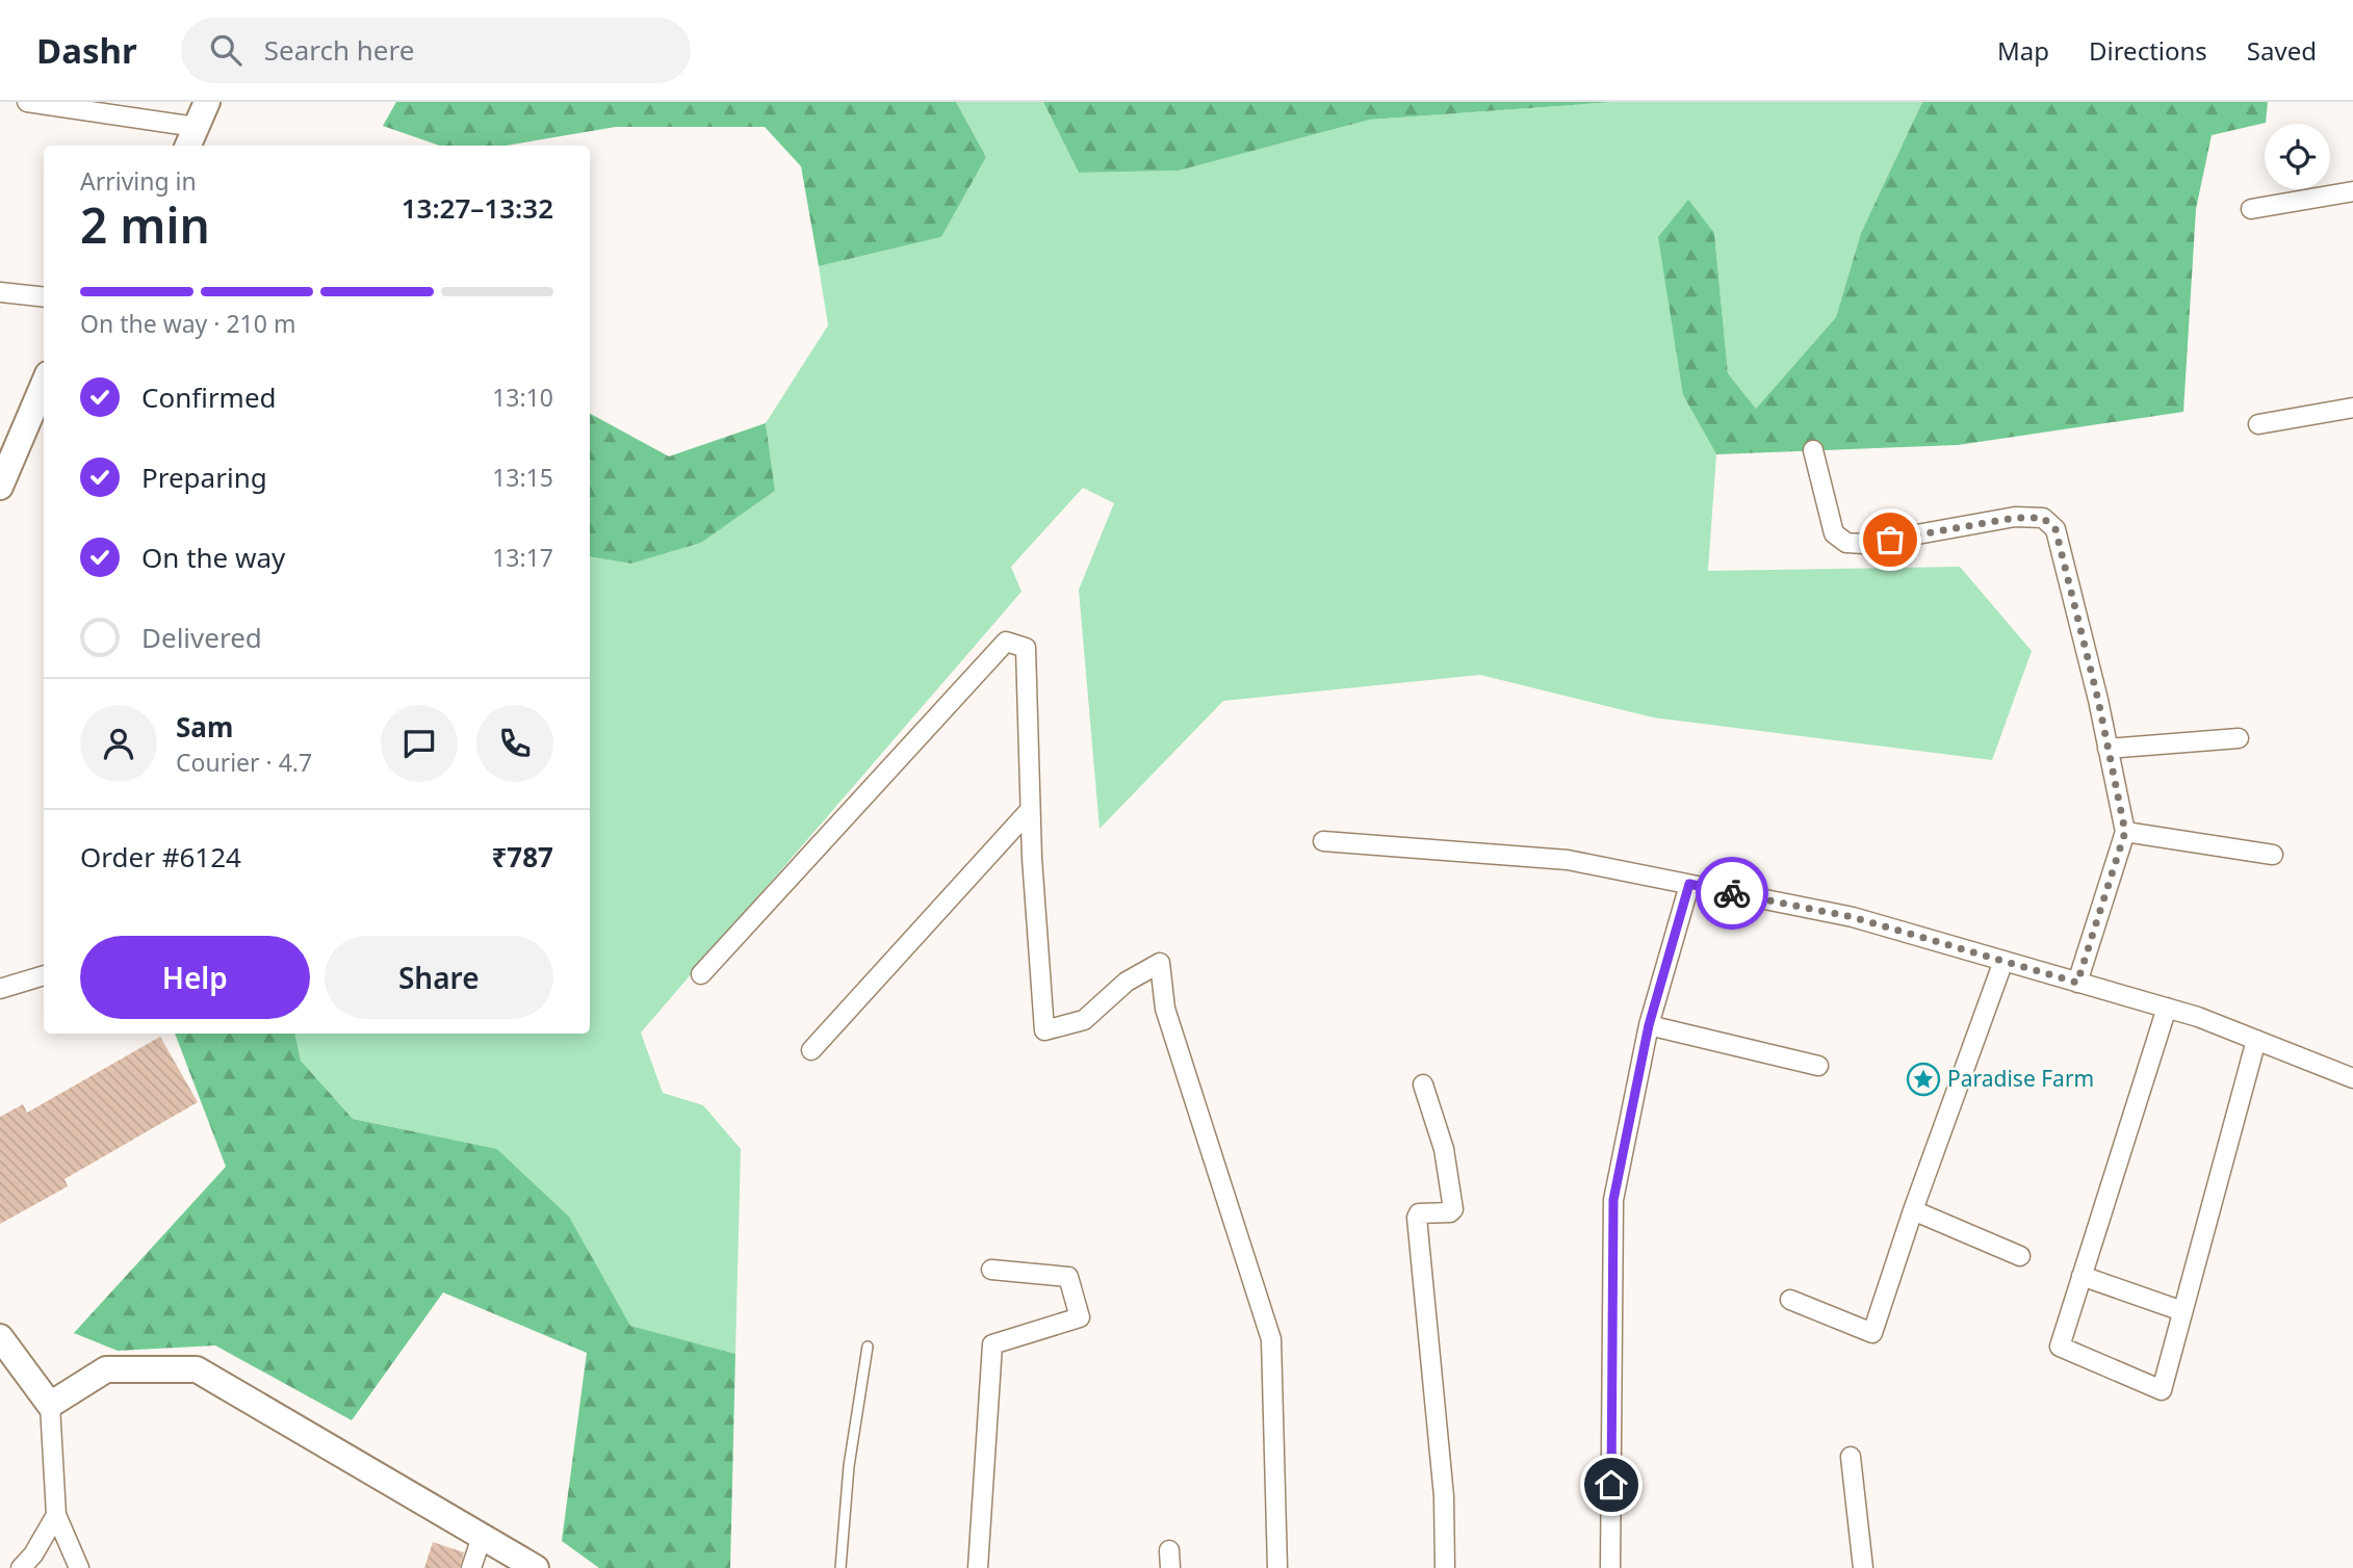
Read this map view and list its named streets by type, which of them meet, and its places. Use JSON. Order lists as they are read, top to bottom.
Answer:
{
  "places": {
    "place": ["Paradise Farm"]
  },
  "page": {
    "header": "Dashr",
    "search": "Search here",
    "nav": ["Map", "Directions", "Saved"],
    "heading": ["2 min", "Arriving in", "13:27–13:32"],
    "panel": [
      "Sam",
      "Courier · 4.7",
      "Order #6124",
      "₹787"
    ],
    "bar": "On the way · 210 m",
    "list": [
      ["Confirmed", "13:10"],
      ["Preparing", "13:15"],
      ["On the way", "13:17"],
      "Delivered"
    ],
    "buttons": ["Help", "Share"]
  }
}
